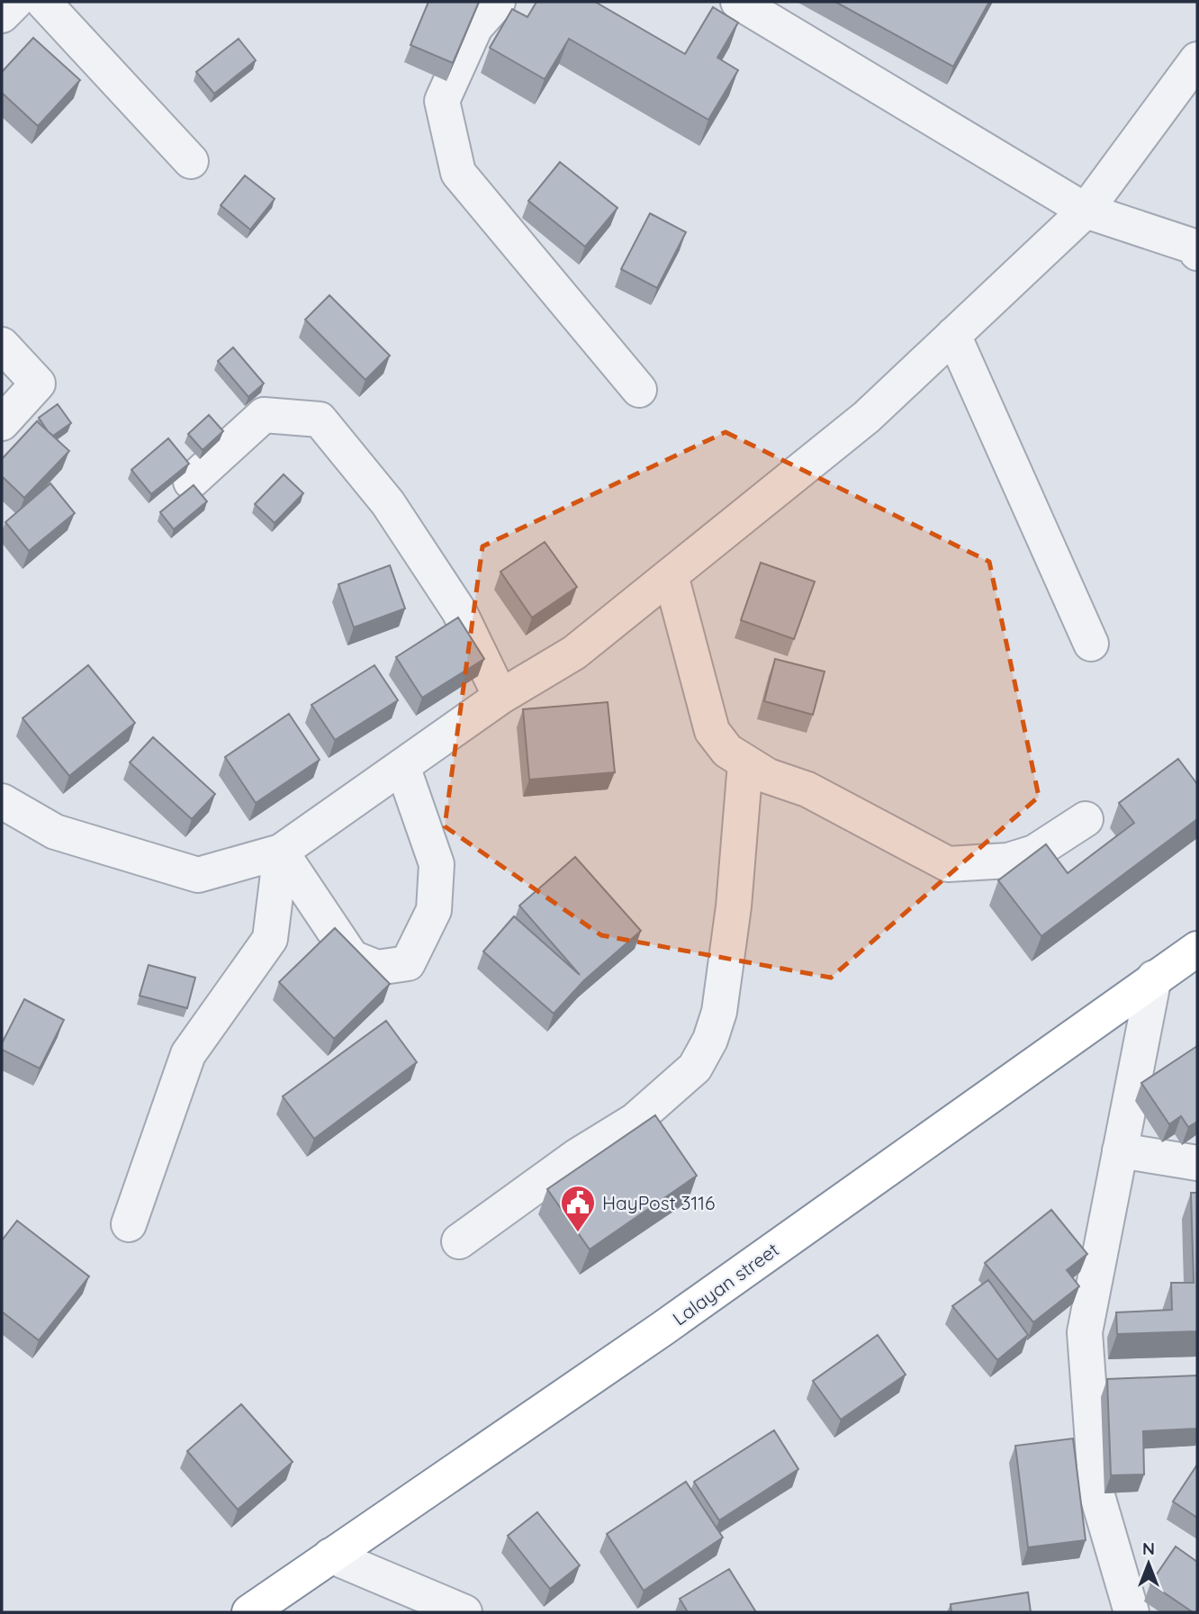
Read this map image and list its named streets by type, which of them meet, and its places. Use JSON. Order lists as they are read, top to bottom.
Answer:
{
  "streets": {
    "highway": ["Lalayan street"]
  },
  "places": {
    "public building": ["HayPost 3116"]
  },
  "north": "top"
}
